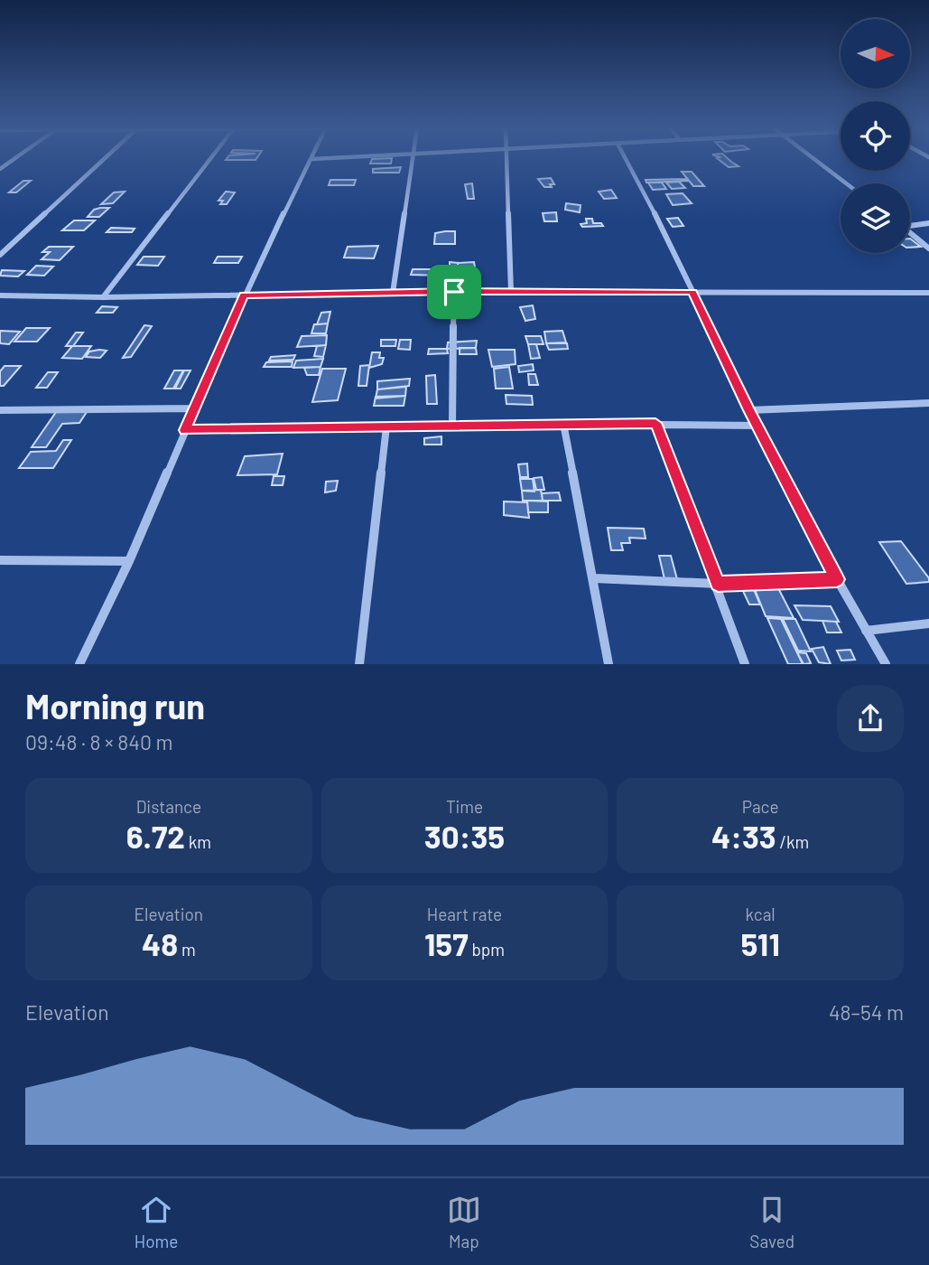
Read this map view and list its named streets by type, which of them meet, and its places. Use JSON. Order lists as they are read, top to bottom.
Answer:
{
  "north": "right",
  "page": {
    "heading": ["Morning run", "09:48 · 8 × 840 m"],
    "stats": [
      ["Distance", "6.72 km"],
      ["Time", "30:35"],
      ["Pace", "4:33 /km"],
      ["Elevation", "48 m"],
      ["Heart rate", "157 bpm"],
      ["kcal", "511"]
    ],
    "chart": ["Elevation", "48–54 m"],
    "tabs": ["Home", "Map", "Saved"]
  }
}
